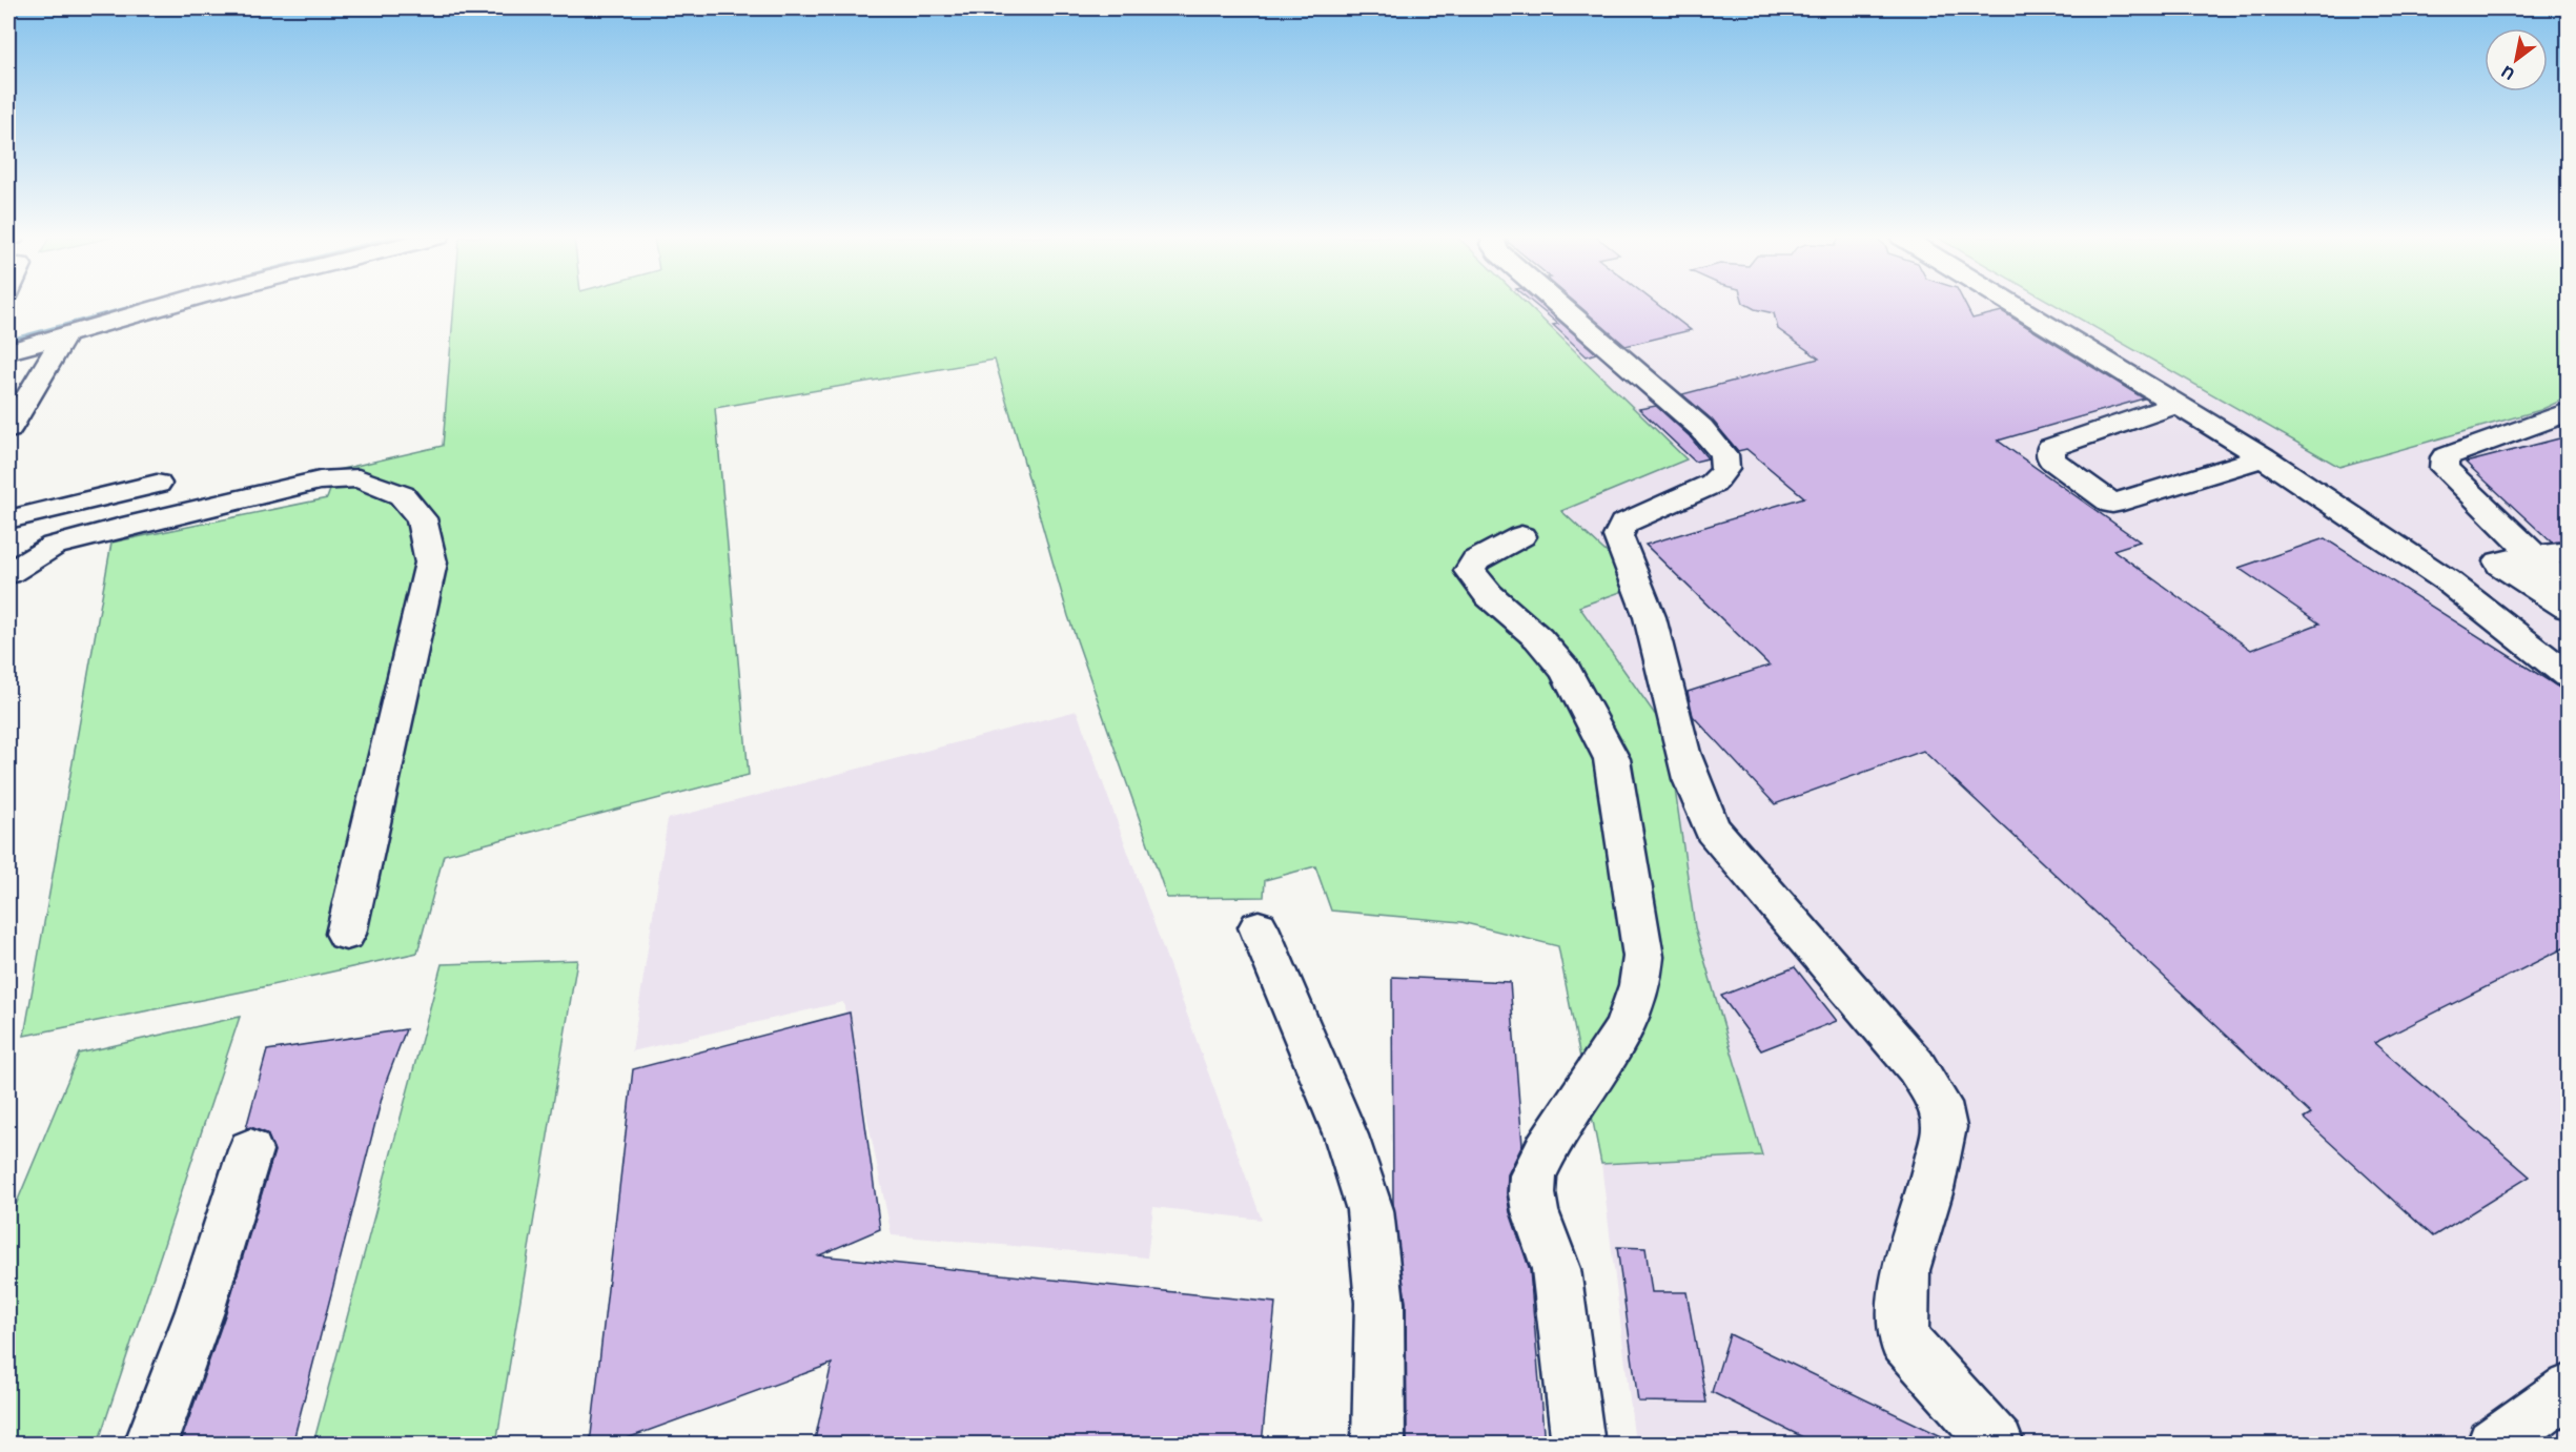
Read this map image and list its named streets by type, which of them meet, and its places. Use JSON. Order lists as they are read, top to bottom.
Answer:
{
  "north": "bottom left"
}
